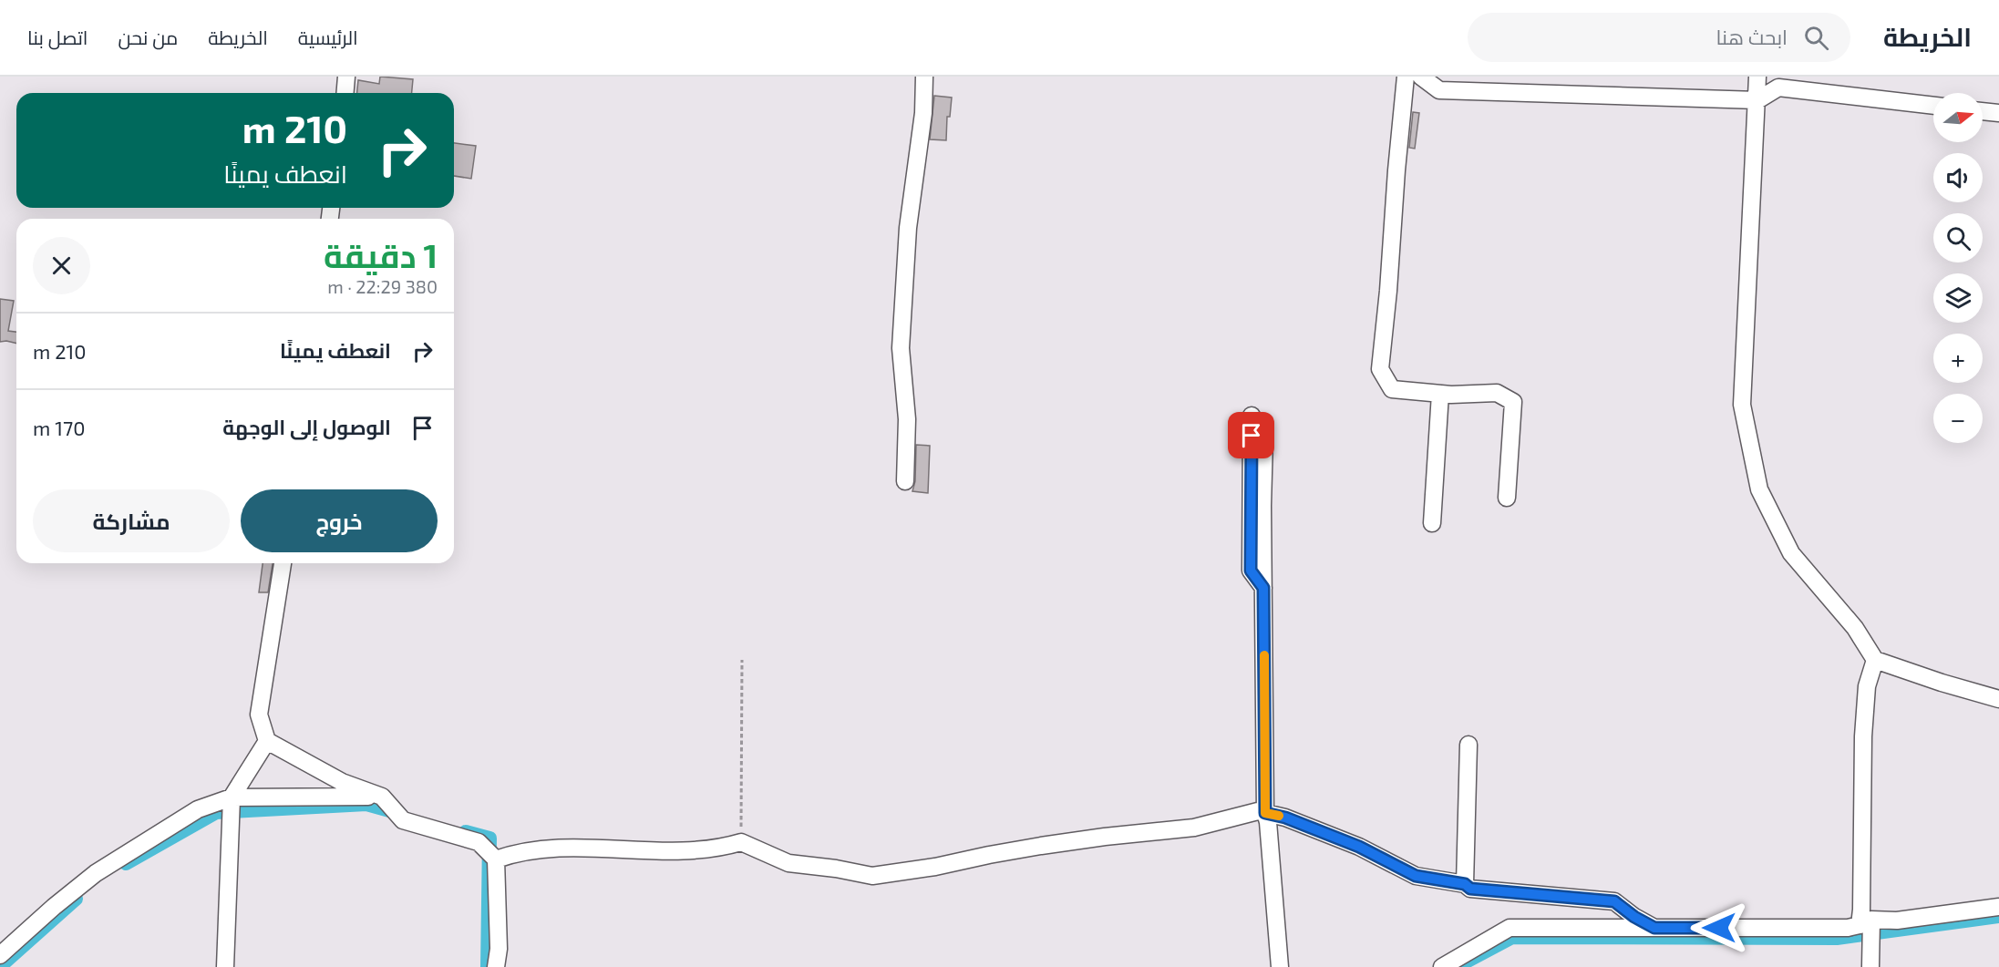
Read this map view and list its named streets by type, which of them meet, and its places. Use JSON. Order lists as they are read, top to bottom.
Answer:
{
  "north": "right",
  "page": {
    "header": "الخريطة",
    "search": "ابحث هنا",
    "nav": [
      "الرئيسية",
      "الخريطة",
      "من نحن",
      "اتصل بنا"
    ],
    "map_buttons": ["+", "−"],
    "turn": ["210 m", "انعطف يمينًا"],
    "heading": ["1 دقيقة", "380 m · 22:29"],
    "list": [
      {
        "name": "انعطف يمينًا",
        "value": "210 m"
      },
      {
        "name": "الوصول إلى الوجهة",
        "value": "170 m"
      }
    ],
    "buttons": ["خروج", "مشاركة"]
  }
}
